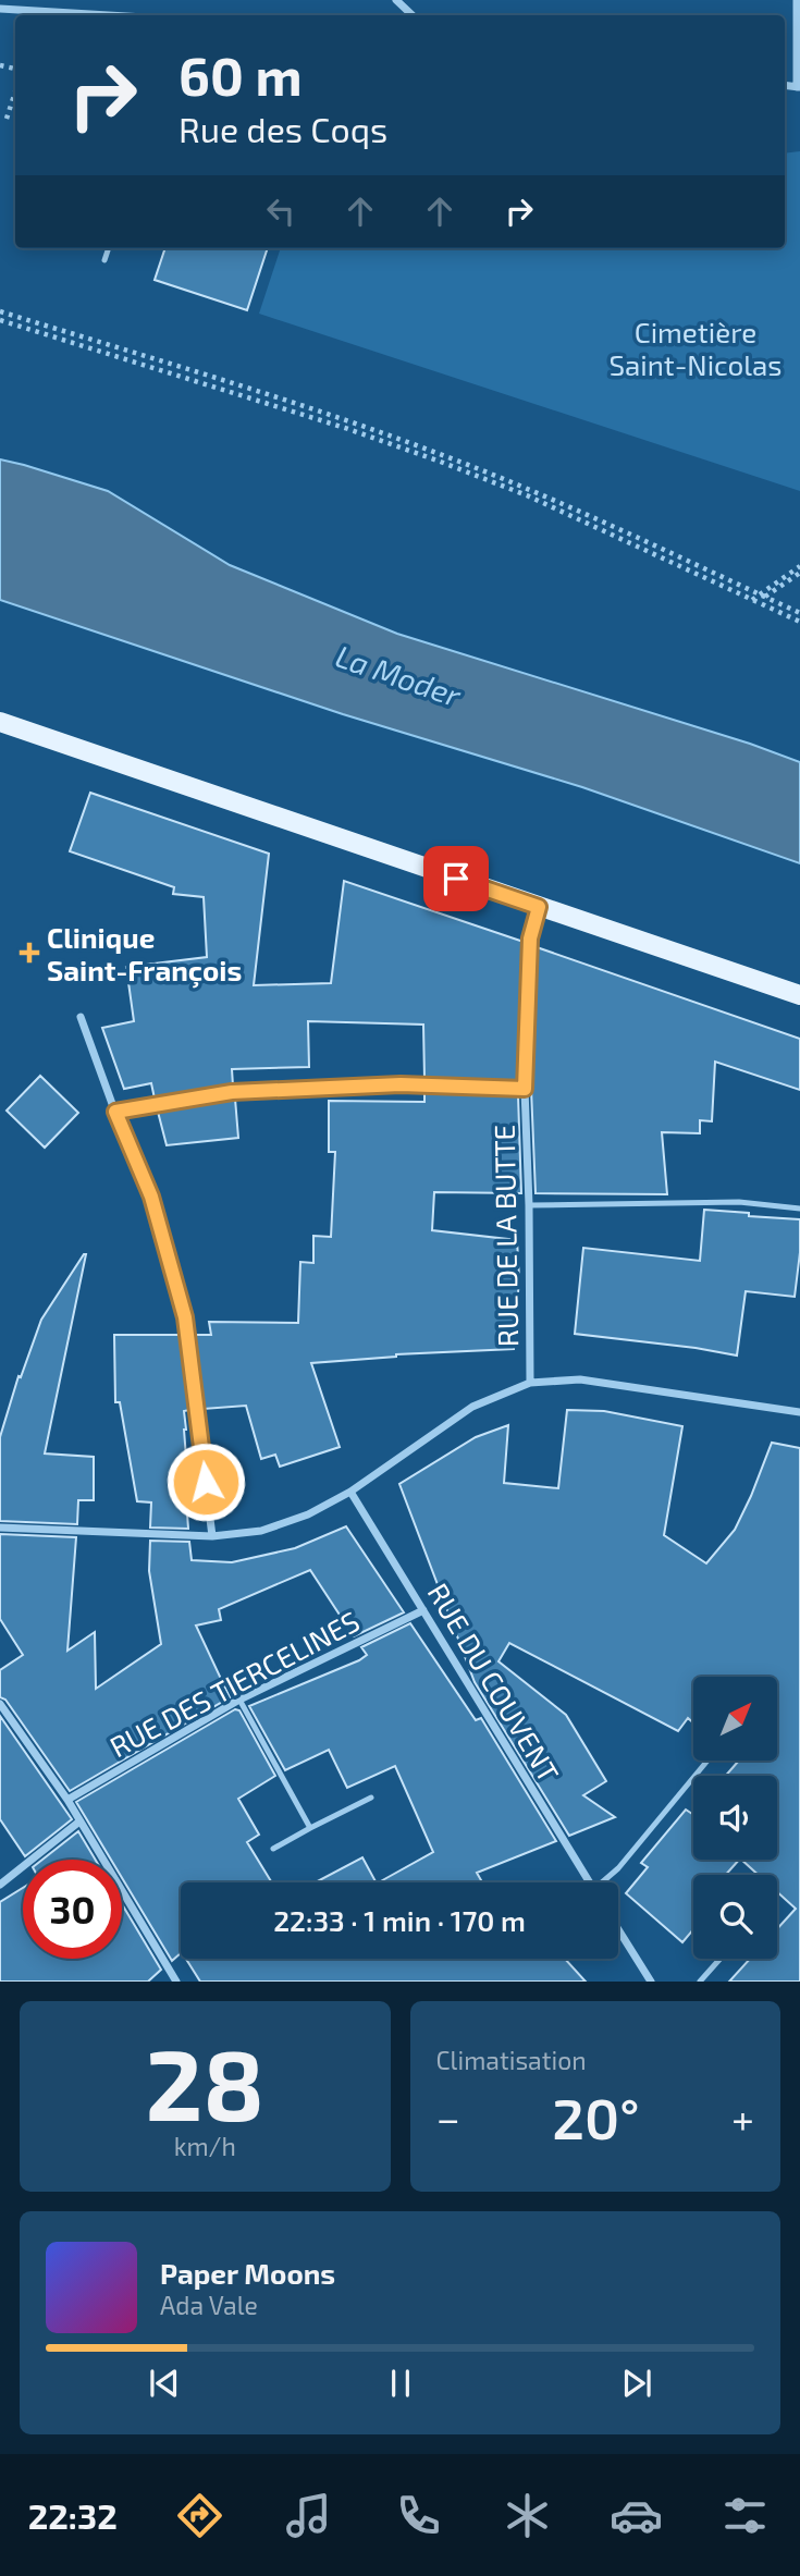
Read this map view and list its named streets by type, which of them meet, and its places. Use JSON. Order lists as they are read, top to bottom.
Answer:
{
  "streets": {
    "street": ["RUE DE LA BUTTE", "RUE DU COUVENT", "RUE DES TIERCELINES"]
  },
  "crossings": [
    ["RUE DU COUVENT", "RUE DES TIERCELINES"]
  ],
  "water": ["La Moder"],
  "parks": ["Cimetière Saint-Nicolas"],
  "places": {
    "health": ["Clinique Saint-François"]
  },
  "north": "top right",
  "page": {
    "turn": ["60 m", "Rue des Coqs"],
    "limit": "30",
    "trip": "22:33 · 1 min · 170 m",
    "tile": [
      ["28", "km/h"],
      "Climatisation"
    ],
    "heat": ["−", "20°", "+"],
    "song": ["Paper Moons", "Ada Vale"],
    "tabs": "22:32"
  }
}
